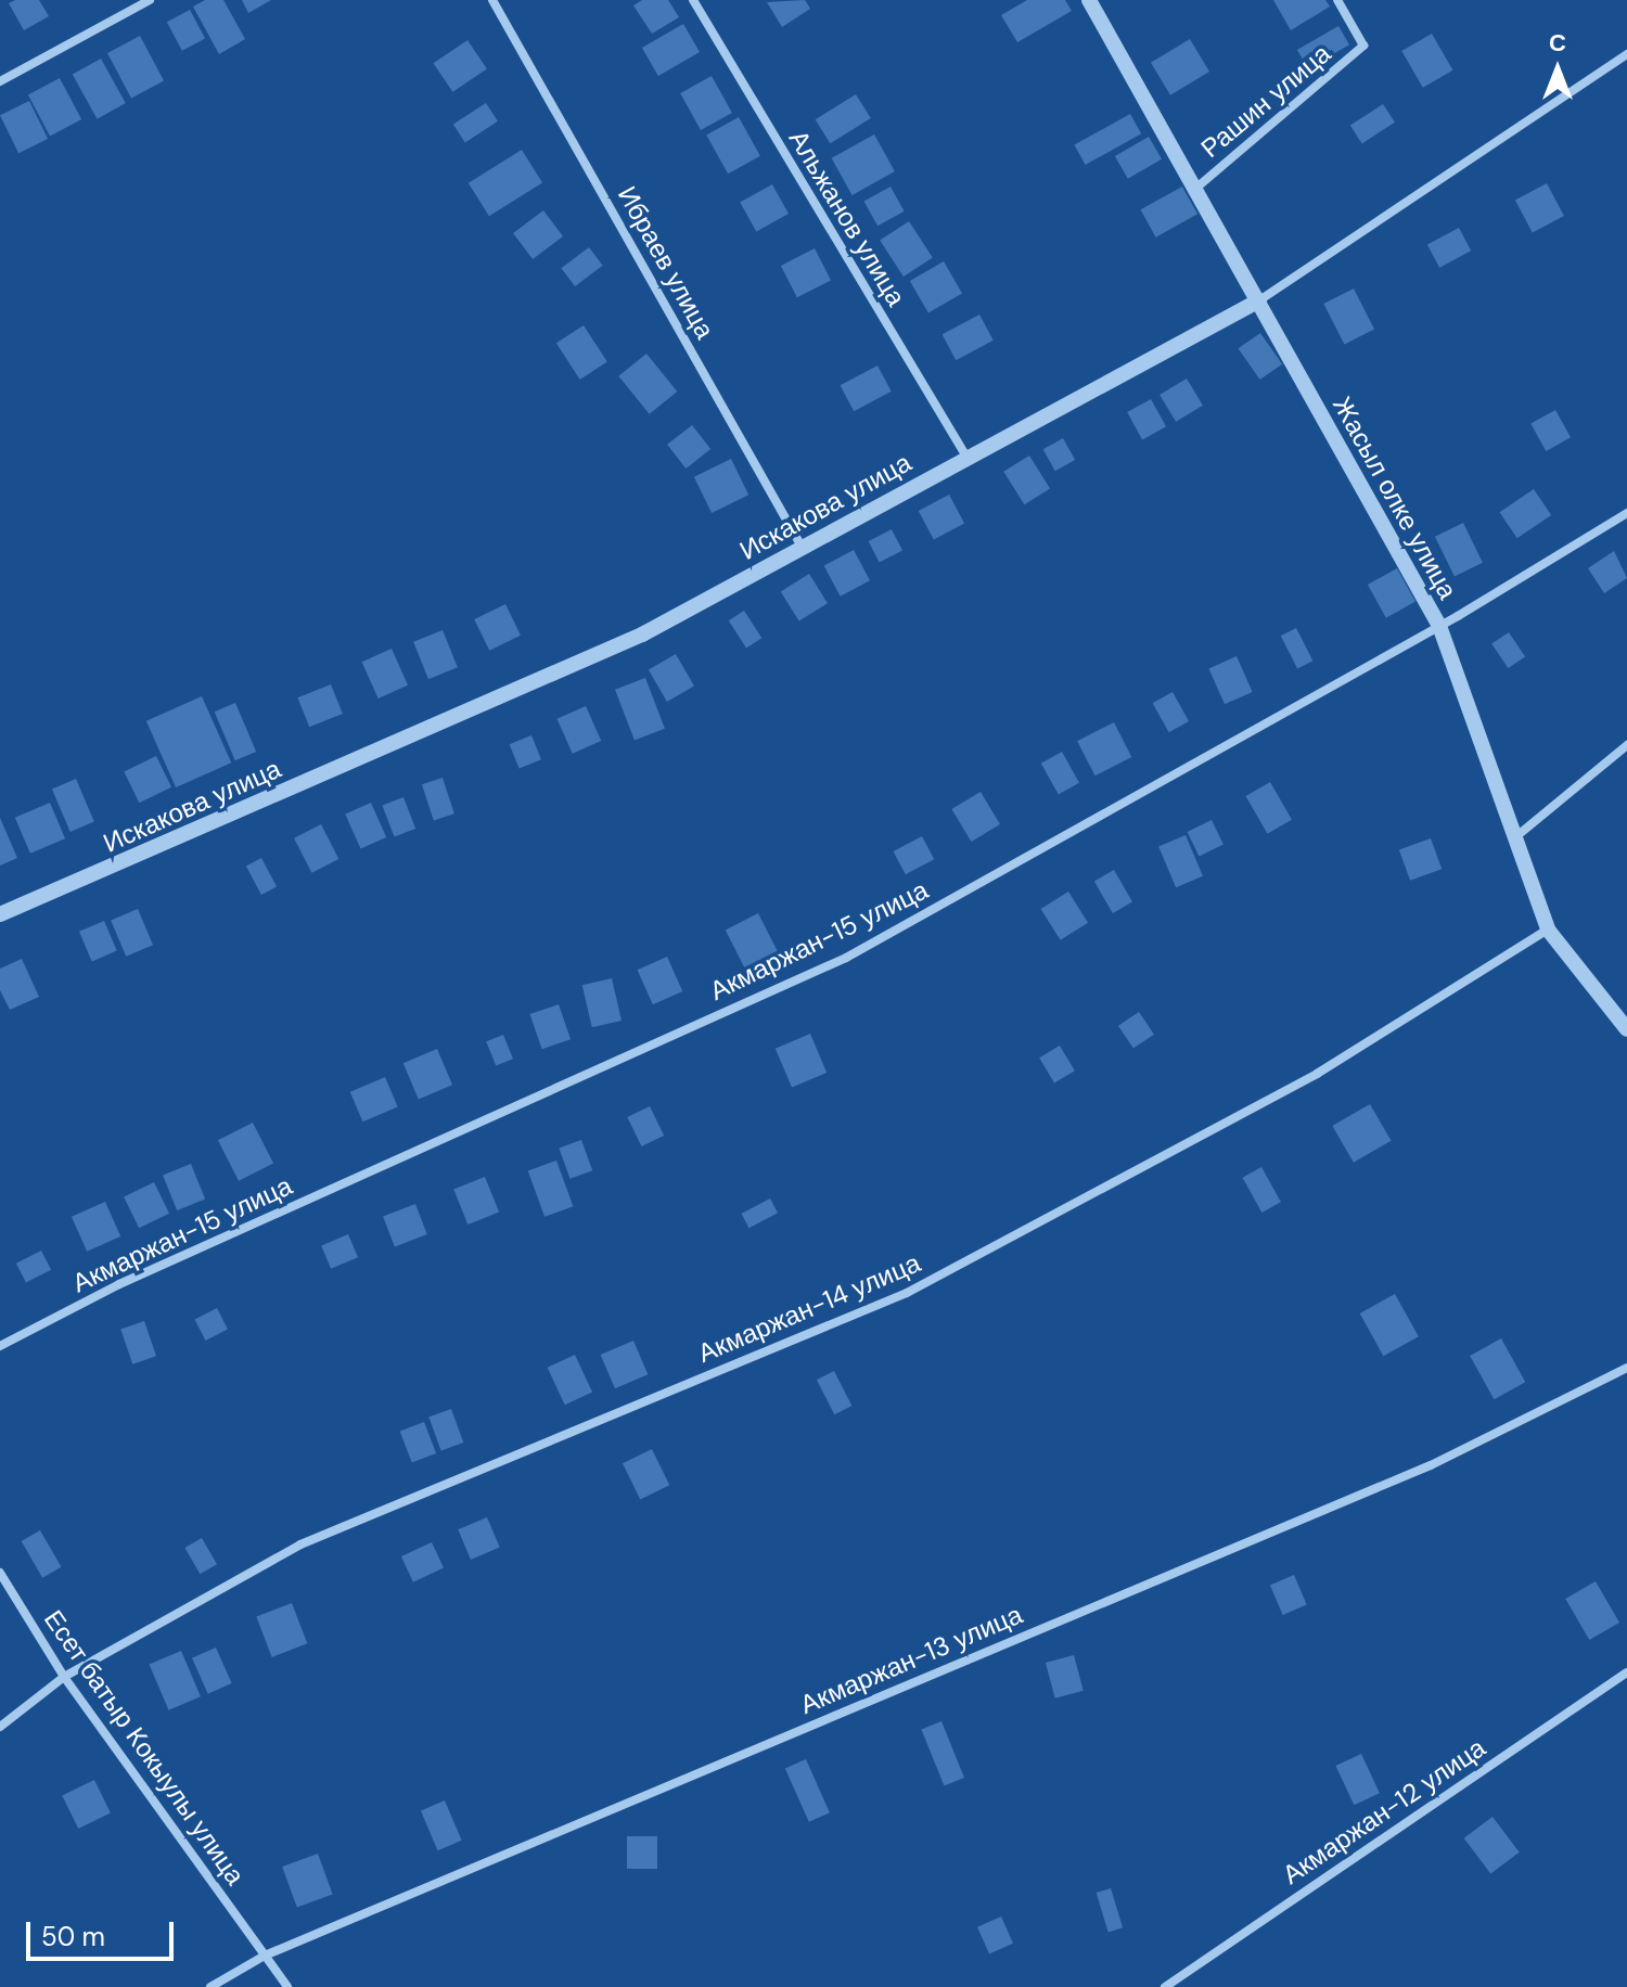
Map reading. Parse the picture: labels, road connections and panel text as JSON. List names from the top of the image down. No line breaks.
{"streets":{"street":["Рашин улица","Альжанов улица","Ибраев улица","Жасыл олке улица","Искакова улица","Акмаржан-15 улица","Акмаржан-14 улица","Акмаржан-13 улица","Есет батыр Кокыулы улица","Акмаржан-12 улица"]},"crossings":[["Рашин улица","Жасыл олке улица"],["Альжанов улица","Искакова улица"],["Ибраев улица","Искакова улица"],["Жасыл олке улица","Искакова улица"],["Жасыл олке улица","Акмаржан-15 улица"],["Жасыл олке улица","Акмаржан-14 улица"],["Акмаржан-14 улица","Есет батыр Кокыулы улица"],["Акмаржан-13 улица","Есет батыр Кокыулы улица"]],"scale_bar":"50 m","north":"top"}
